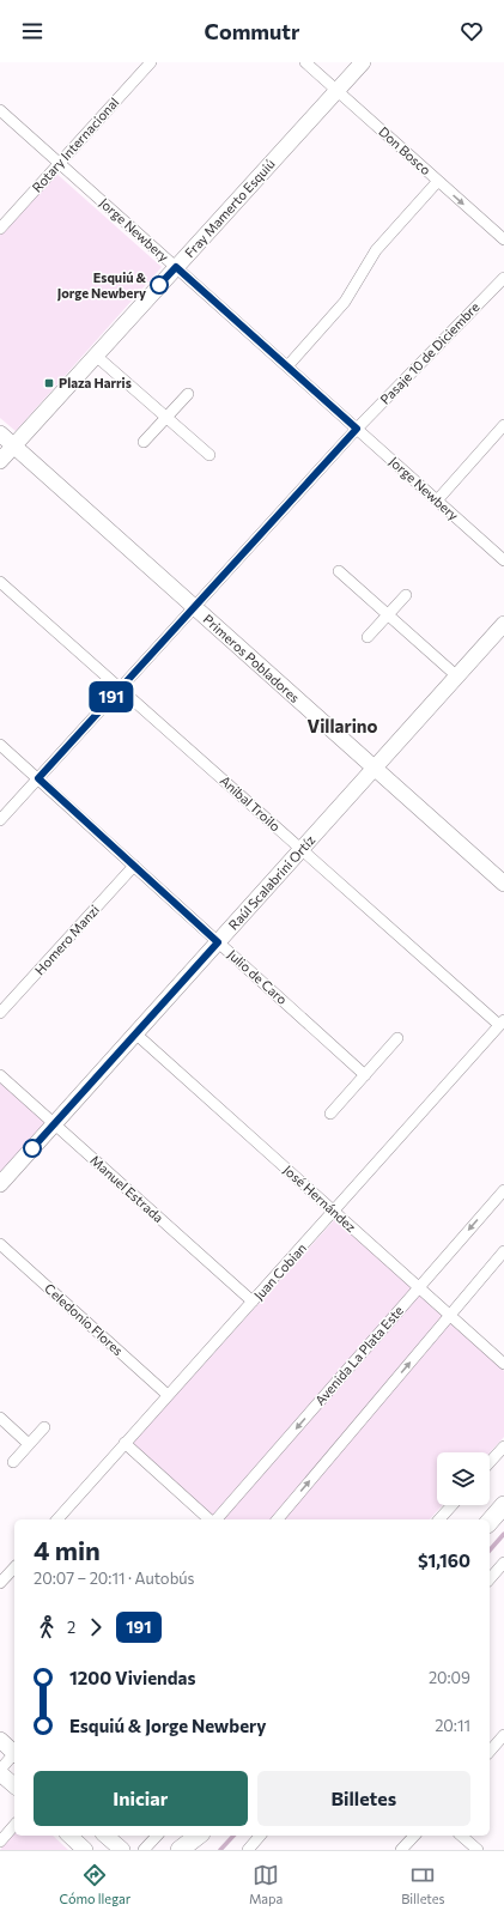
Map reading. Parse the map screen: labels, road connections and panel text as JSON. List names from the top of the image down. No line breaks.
{"streets":{"street":["Rotary Internacional","Don Bosco","Fray Mamerto Esquiú","Jorge Newbery","Pasaje 10 de Diciembre","Primeros Pobladores","Anibal Troilo","Raúl Scalabrini Ortíz","Homero Manzi","Julio de Caro","Manuel Estrada","José Hernández","Juan Cobian","Celedonio Flores","Avenida La Plata Este"]},"crossings":[["Rotary Internacional","Jorge Newbery"],["Don Bosco","Fray Mamerto Esquiú"],["Fray Mamerto Esquiú","Jorge Newbery"],["Fray Mamerto Esquiú","Primeros Pobladores"],["Jorge Newbery","Pasaje 10 de Diciembre"],["Pasaje 10 de Diciembre","Primeros Pobladores"],["Pasaje 10 de Diciembre","Anibal Troilo"],["Pasaje 10 de Diciembre","Julio de Caro"],["Primeros Pobladores","Raúl Scalabrini Ortíz"],["Anibal Troilo","Raúl Scalabrini Ortíz"],["Anibal Troilo","Juan Cobian"],["Raúl Scalabrini Ortíz","Julio de Caro"],["Raúl Scalabrini Ortíz","Manuel Estrada"],["Raúl Scalabrini Ortíz","José Hernández"],["Homero Manzi","Julio de Caro"],["Manuel Estrada","Juan Cobian"],["José Hernández","Juan Cobian"],["José Hernández","Avenida La Plata Este"],["Juan Cobian","Celedonio Flores"]],"districts":["Villarino"],"places":{"other":["Esquiú & Jorge Newbery"],"transit":["Plaza Harris"]},"lines":["bus line 191"],"page":{"header":"Commutr","on_map":"191","heading":["4 min","20:07 – 20:11 · Autobús","$1,160"],"legs":["2","191"],"list":[{"name":"1200 Viviendas","value":"20:09"},{"name":"Esquiú & Jorge Newbery","value":"20:11"}],"buttons":["Iniciar","Billetes"],"tabs":["Cómo llegar","Mapa","Billetes"]}}
